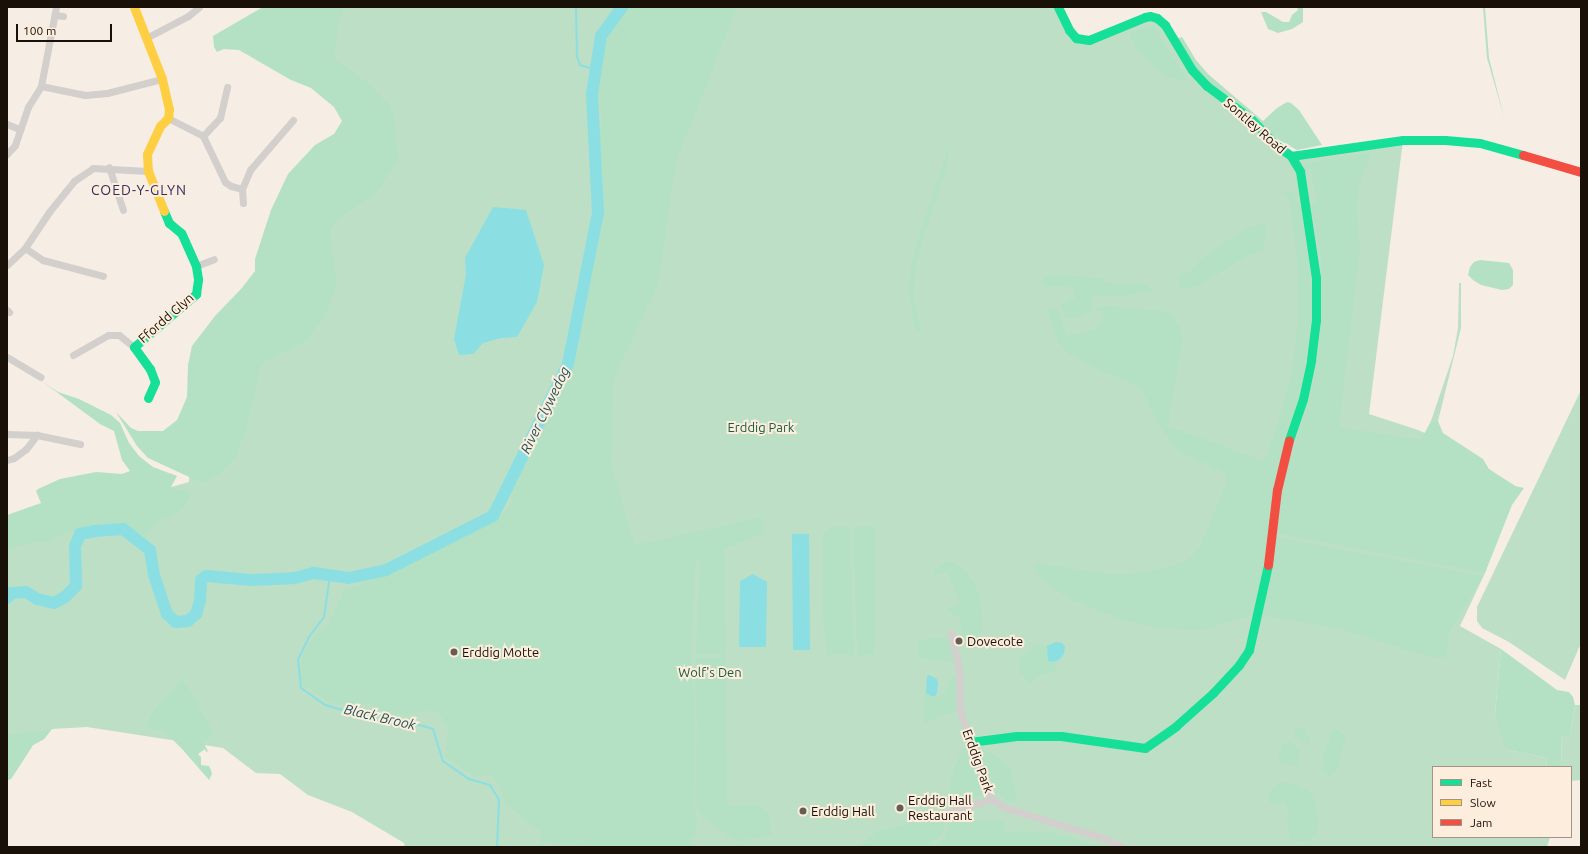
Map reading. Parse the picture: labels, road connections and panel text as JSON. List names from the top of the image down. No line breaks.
{"streets":{"street":["Sontley Road","Ffordd Glyn","Erddig Park"]},"districts":["COED-Y-GLYN"],"water":["River Clywedog","Black Brook"],"parks":["Erddig Park","Wolf's Den"],"places":["Dovecote","Erddig Motte","Erddig Hall Restaurant","Erddig Hall"],"legend":["Fast","Slow","Jam"],"scale_bar":"100 m"}
